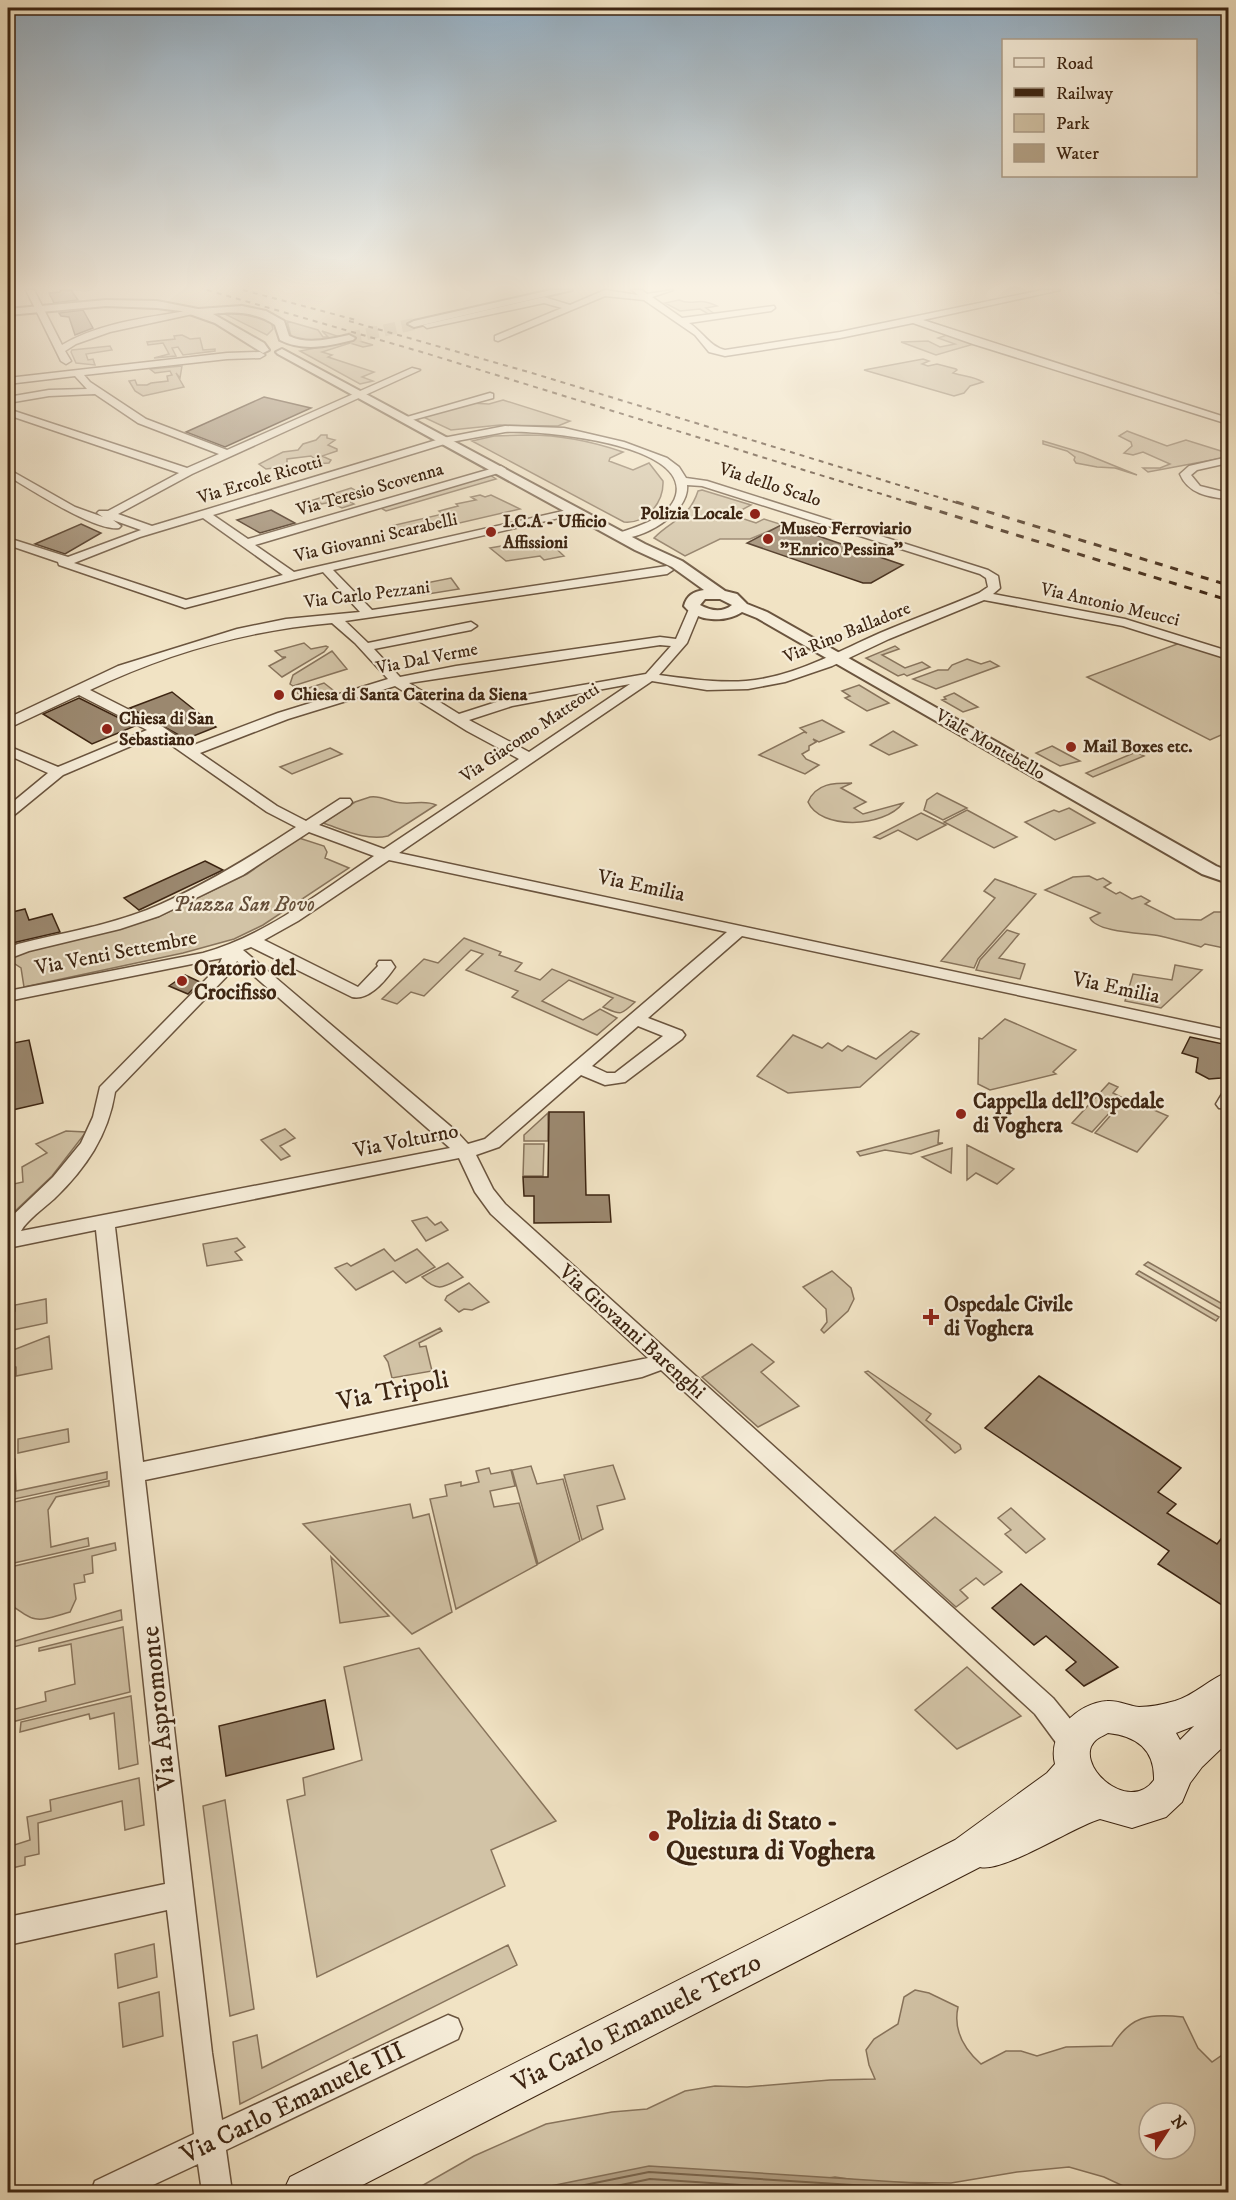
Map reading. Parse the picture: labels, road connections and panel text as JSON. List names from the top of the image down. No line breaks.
{"streets":{"main road":["Via Carlo Emanuele Terzo"],"street":["Via Ercole Ricotti","Via dello Scalo","Via Teresio Scovenna","Via Giovanni Scarabelli","Via Carlo Pezzani","Via Antonio Meucci","Via Rino Balladore","Via Dal Verme","Via Giacomo Matteotti","Viale Montebello","Via Emilia","Via Venti Settembre","Via Volturno","Via Giovanni Barenghi","Via Tripoli","Via Aspromonte","Via Carlo Emanuele III"]},"crossings":[["Via Ercole Ricotti","Via dello Scalo"],["Via Ercole Ricotti","Via Giovanni Scarabelli"],["Via dello Scalo","Via Antonio Meucci"],["Via dello Scalo","Via Rino Balladore"],["Via Carlo Pezzani","Via Emilia"],["Via Antonio Meucci","Via Rino Balladore"],["Via Rino Balladore","Via Giacomo Matteotti"],["Via Rino Balladore","Viale Montebello"],["Via Dal Verme","Via Giacomo Matteotti"],["Via Dal Verme","Via Emilia"],["Via Giacomo Matteotti","Viale Montebello"],["Via Giacomo Matteotti","Via Emilia"],["Via Giacomo Matteotti","Via Venti Settembre"],["Via Emilia","Via Venti Settembre"],["Via Emilia","Via Volturno"],["Via Venti Settembre","Via Giovanni Barenghi"],["Via Volturno","Via Giovanni Barenghi"],["Via Volturno","Via Aspromonte"],["Via Giovanni Barenghi","Via Tripoli"],["Via Giovanni Barenghi","Via Carlo Emanuele Terzo"],["Via Tripoli","Via Aspromonte"],["Via Aspromonte","Via Carlo Emanuele III"]],"parks":["Piazza San Bovo"],"places":{"other":["Polizia Locale","I.C.A - Ufficio Affissioni","Museo Ferroviario \"Enrico Pessina\"","Chiesa di Santa Caterina da Siena","Chiesa di San Sebastiano","Mail Boxes etc.","Oratorio del Crocifisso","Cappella dell'Ospedale di Voghera","Polizia di Stato - Questura di Voghera"],"health":["Ospedale Civile di Voghera"]},"legend":["Road","Railway","Park","Water"],"north":"top right"}
